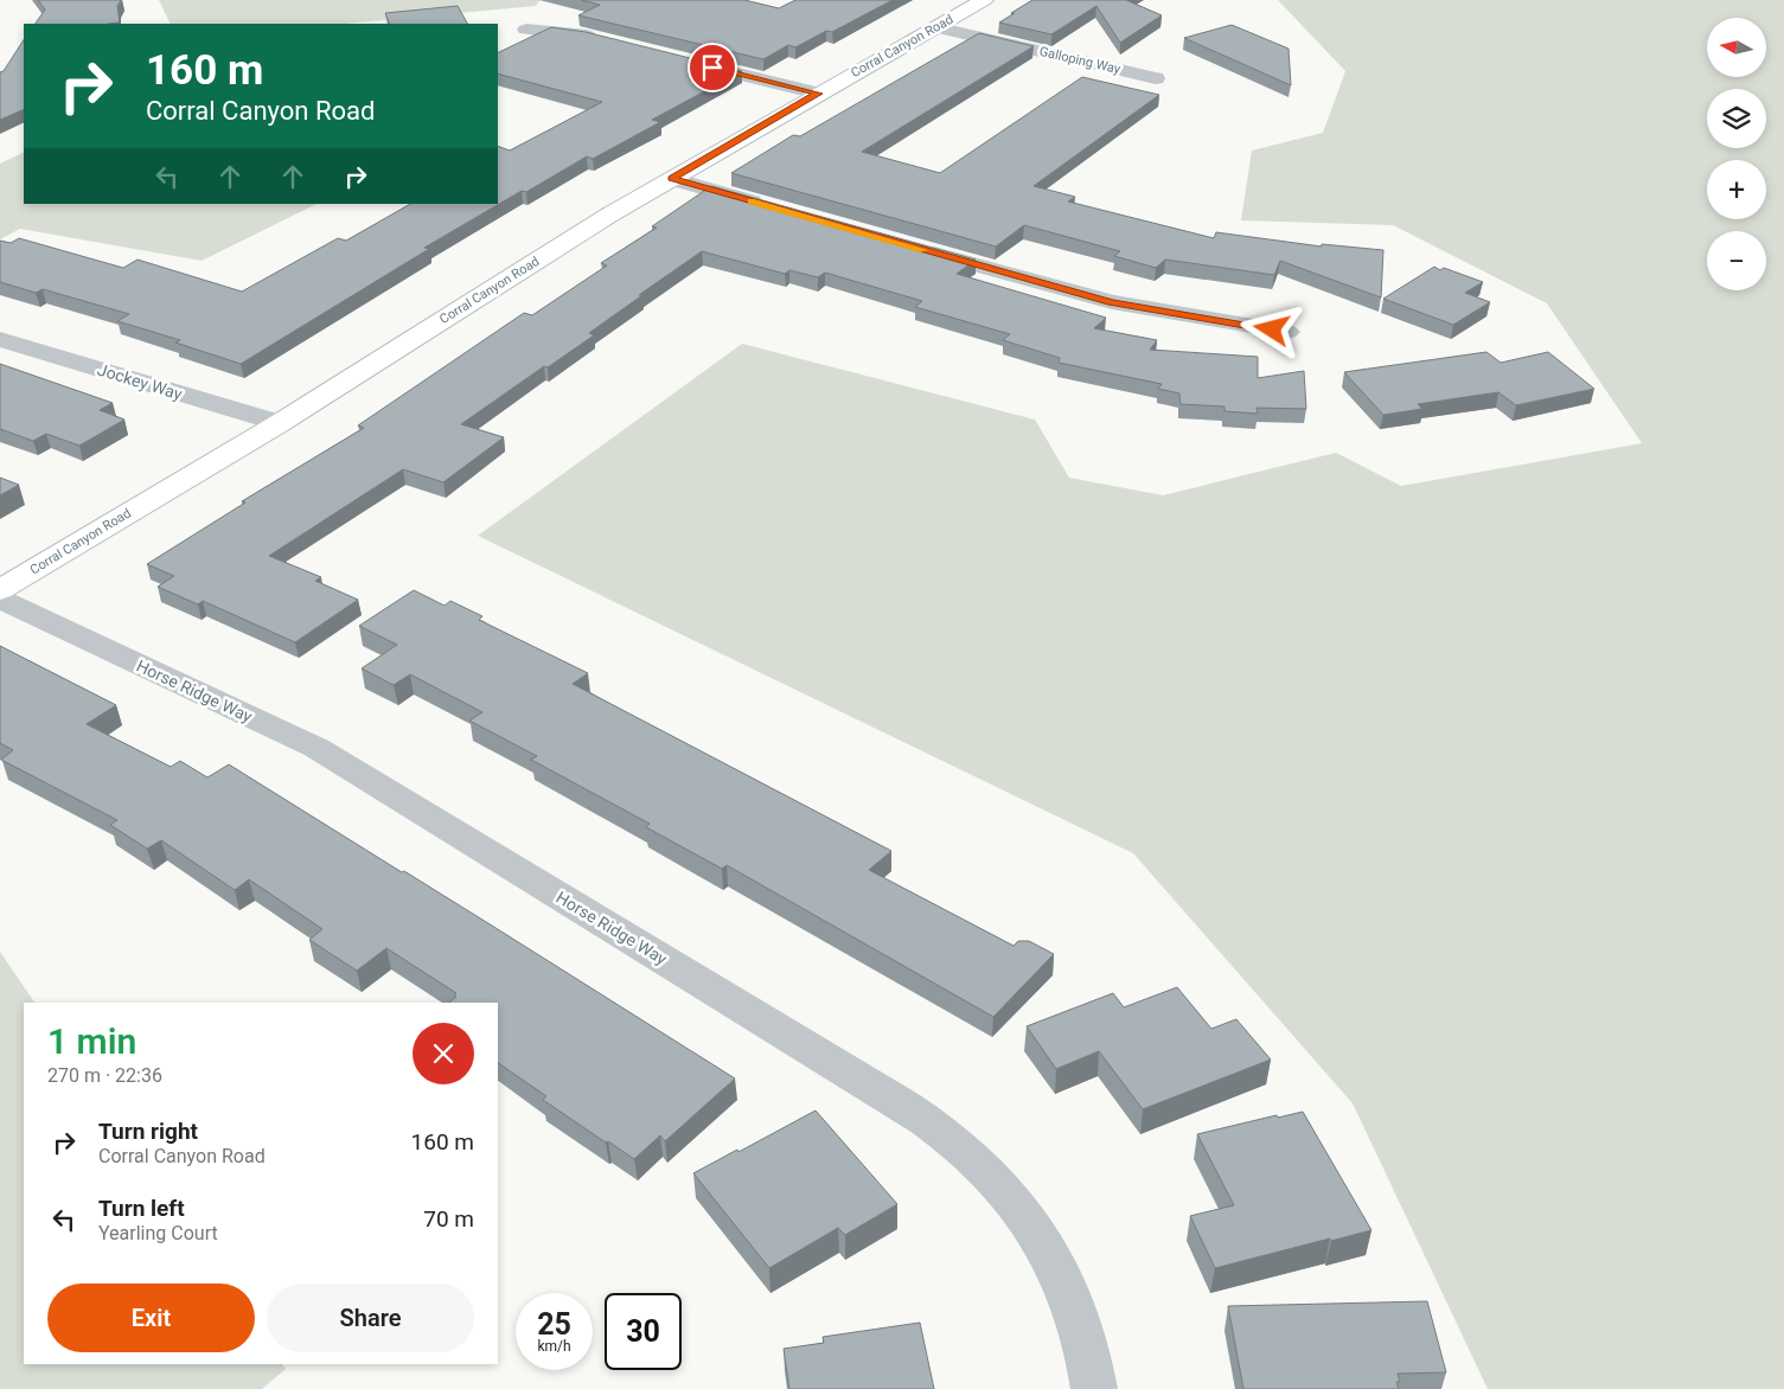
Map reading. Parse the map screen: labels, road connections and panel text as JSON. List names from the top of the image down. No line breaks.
{"streets":{"main road":["Corral Canyon Road"],"street":["Galloping Way","Jockey Way","Horse Ridge Way"]},"crossings":[["Corral Canyon Road","Galloping Way"],["Corral Canyon Road","Jockey Way"]],"north":"left","page":{"map_buttons":["+","−"],"turn":["160 m","Corral Canyon Road"],"heading":["1 min","270 m · 22:36"],"list":[{"name":"Turn right","note":"Corral Canyon Road","value":"160 m"},{"name":"Turn left","note":"Yearling Court","value":"70 m"}],"buttons":["Exit","Share"],"speed":"25 km/h","limit":"30"}}
